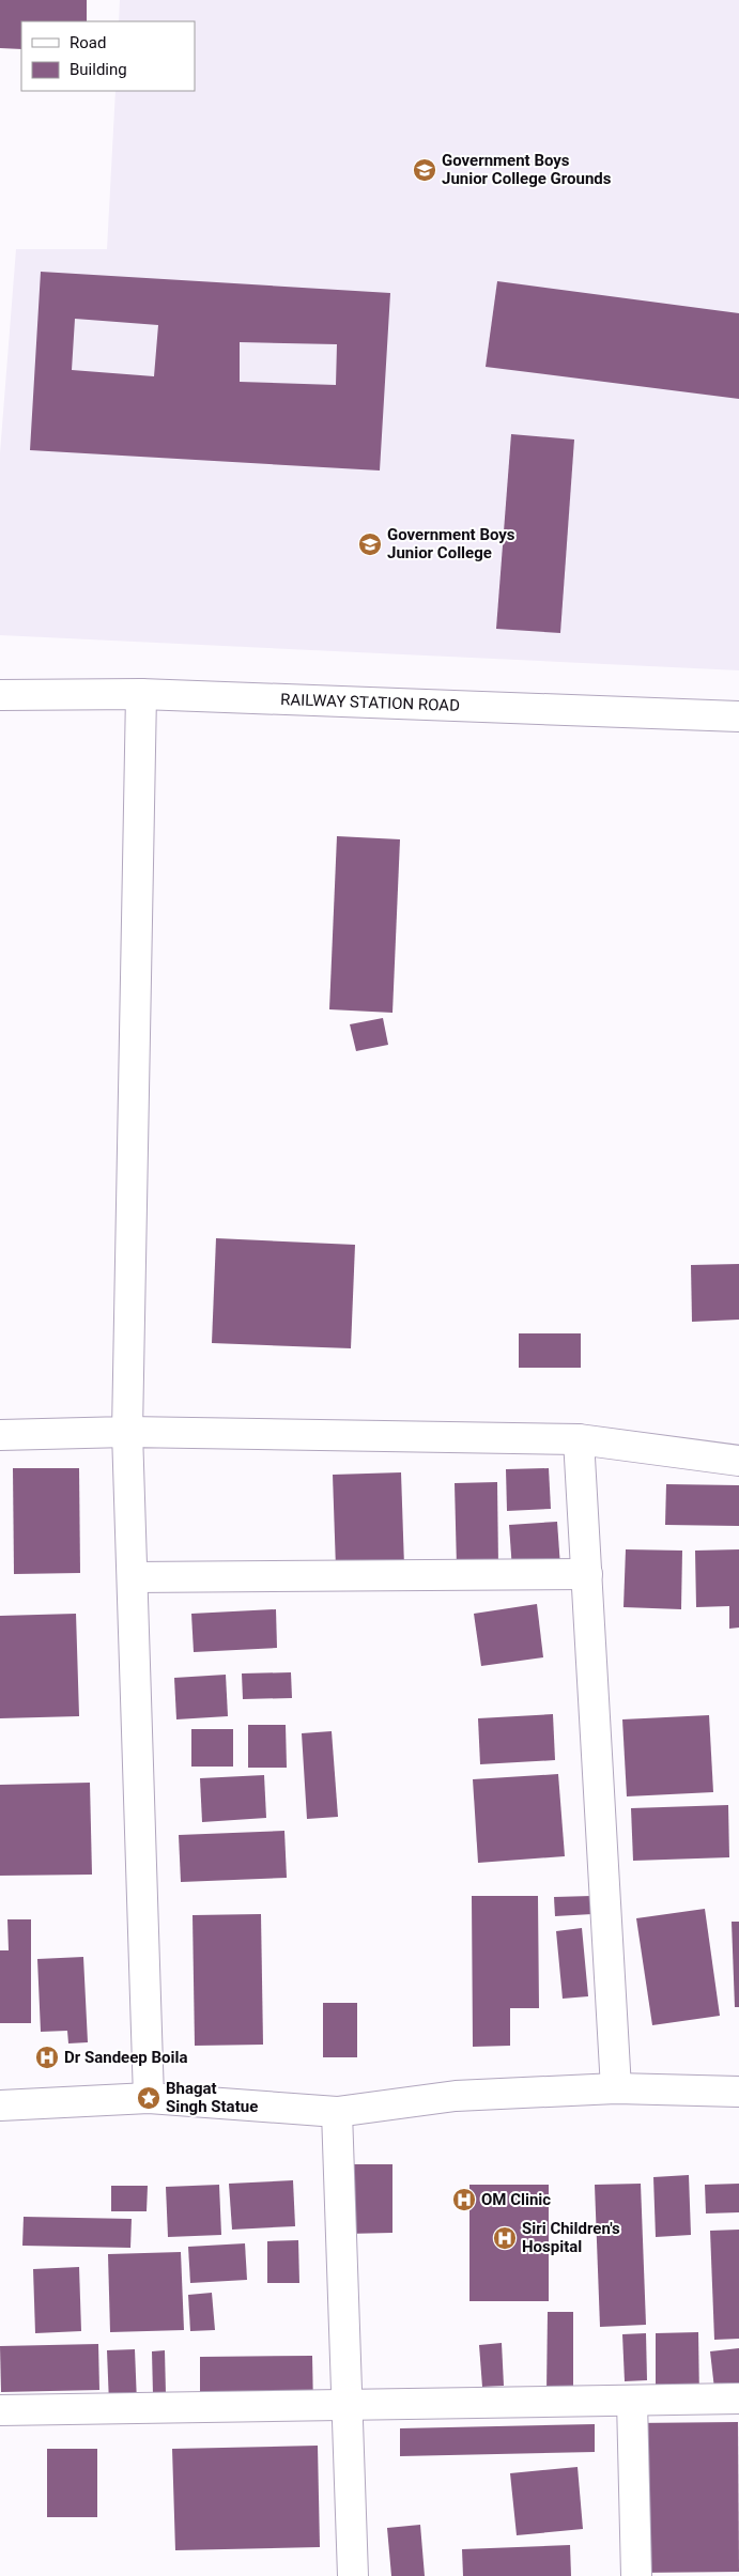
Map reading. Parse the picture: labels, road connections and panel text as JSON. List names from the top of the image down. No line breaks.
{"streets":{"street":["RAILWAY STATION ROAD"]},"places":{"school or university":["Government Boys Junior College Grounds","Government Boys Junior College"],"hospital":["Dr Sandeep Boila","OM Clinic","Siri Children's Hospital"],"place":["Bhagat Singh Statue"]},"legend":["Road","Building"]}
